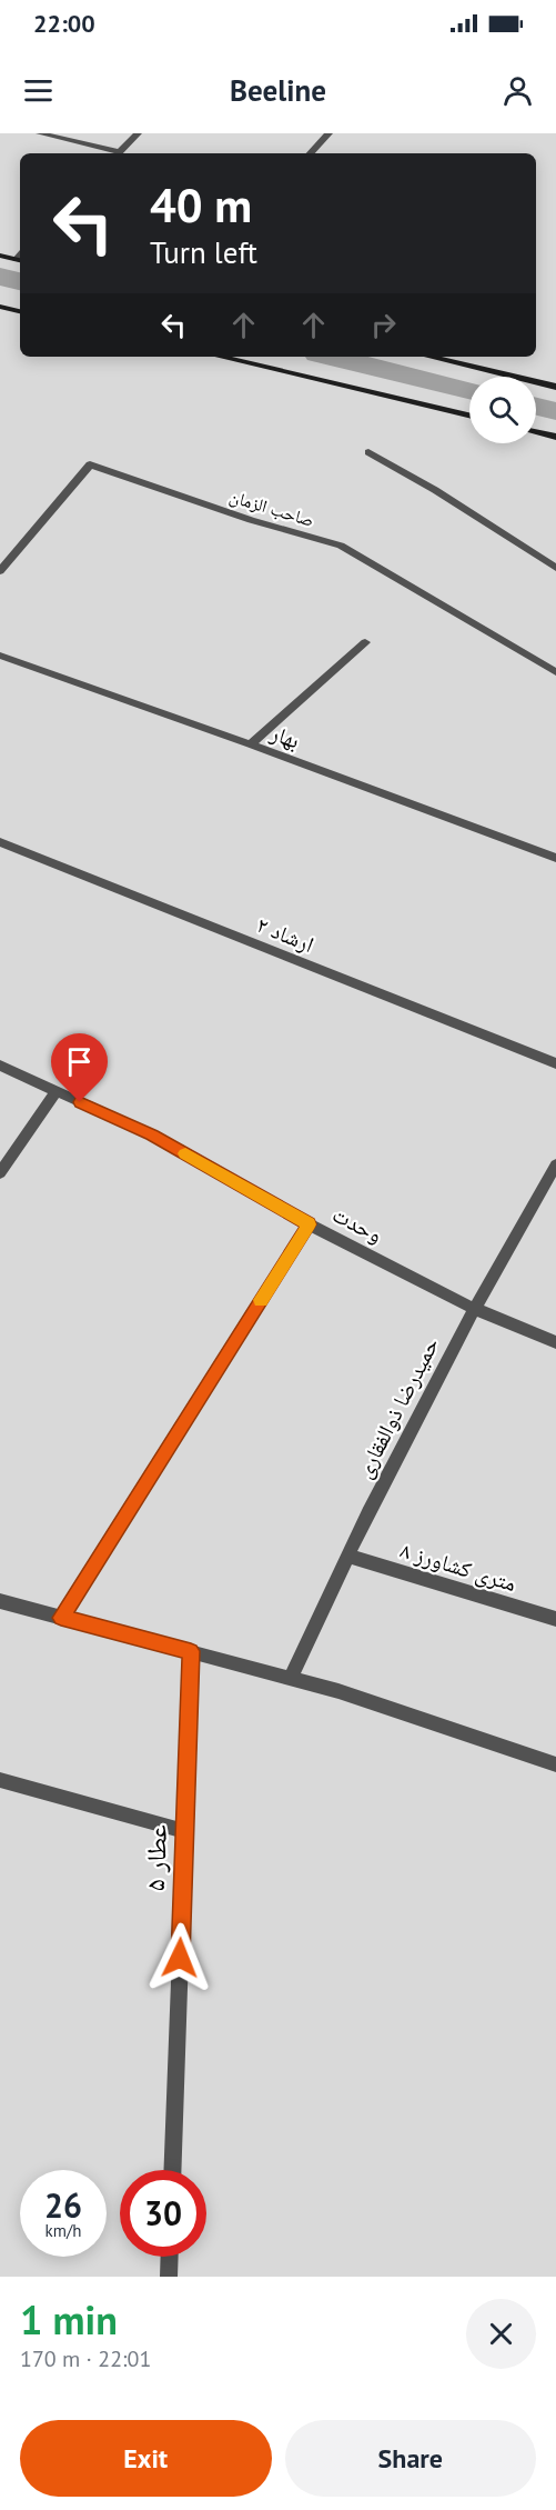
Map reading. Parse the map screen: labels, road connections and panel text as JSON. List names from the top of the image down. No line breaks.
{"streets":{"street":["صاحب الزمان","بهار","ارشاد ۲","وحدت","حمیدرضا ذوالفقاری","۸ متری کشاورز","عطار ۵"]},"crossings":[["وحدت","حمیدرضا ذوالفقاری"],["حمیدرضا ذوالفقاری","۸ متری کشاورز"]],"page":{"status":"22:00","header":"Beeline","turn":["40 m","Turn left"],"speed":"26 km/h","limit":"30","heading":["1 min","170 m · 22:01"],"buttons":["Exit","Share"]}}
